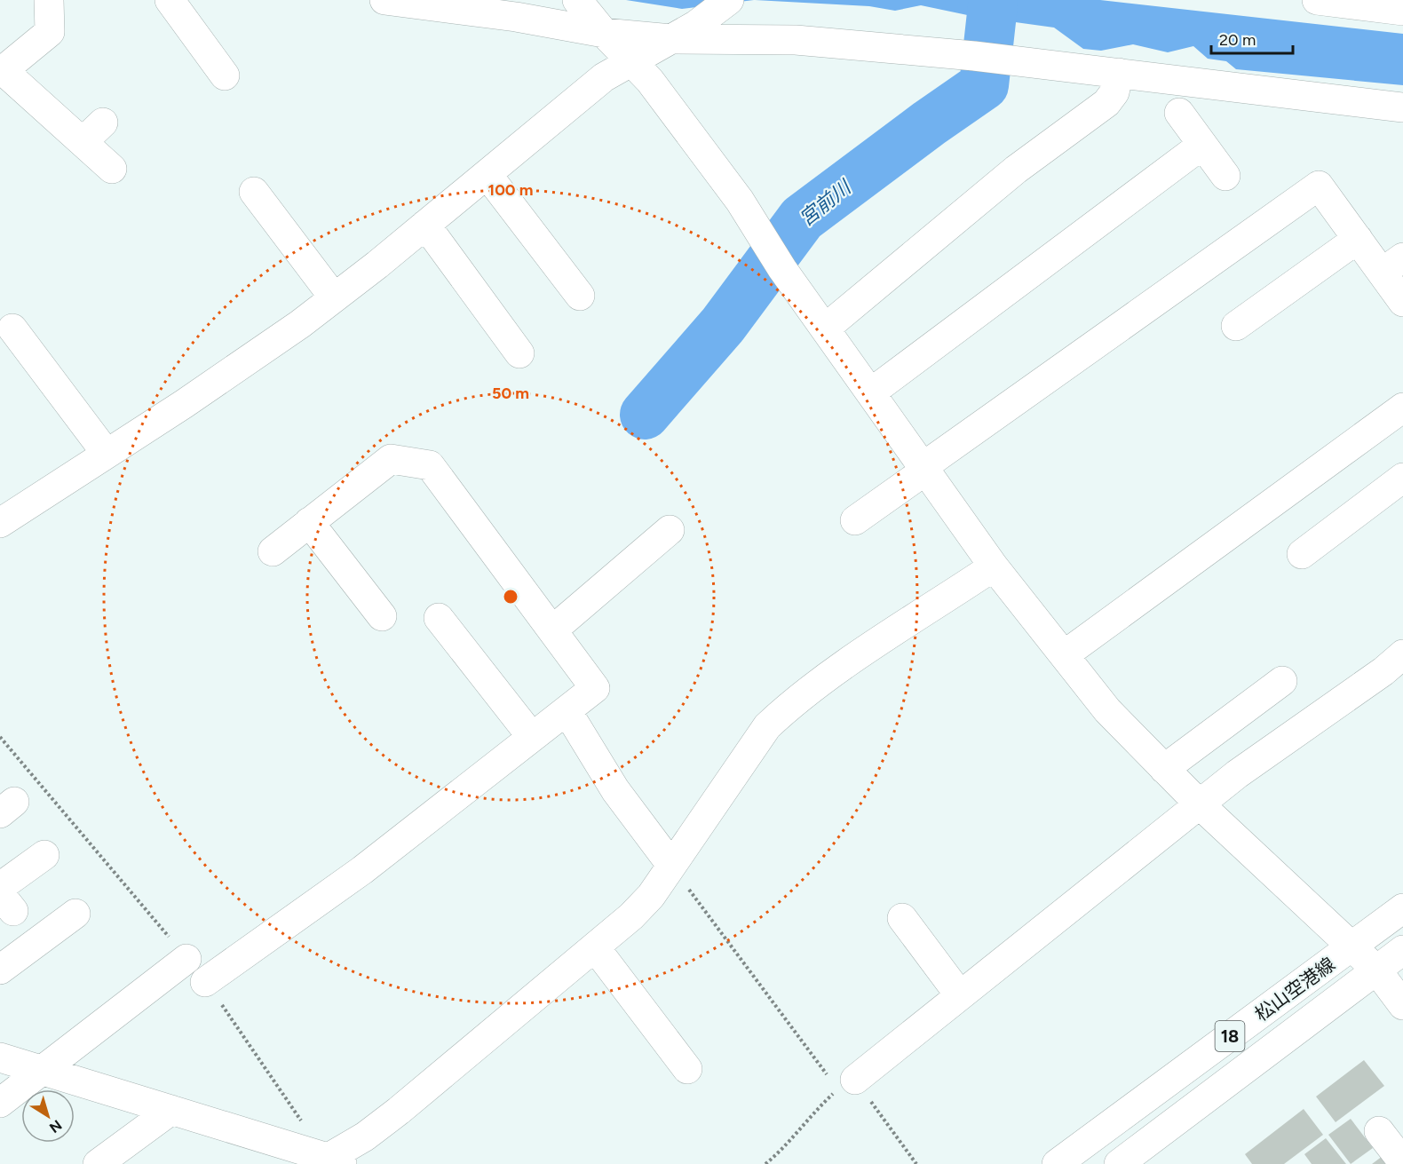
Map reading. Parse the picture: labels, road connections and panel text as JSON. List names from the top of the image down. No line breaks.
{"streets":{"street":["松山空港線","18"]},"water":["宮前川"],"scale_bar":"20 m","north":"bottom right","rings":["100 m","50 m"]}
